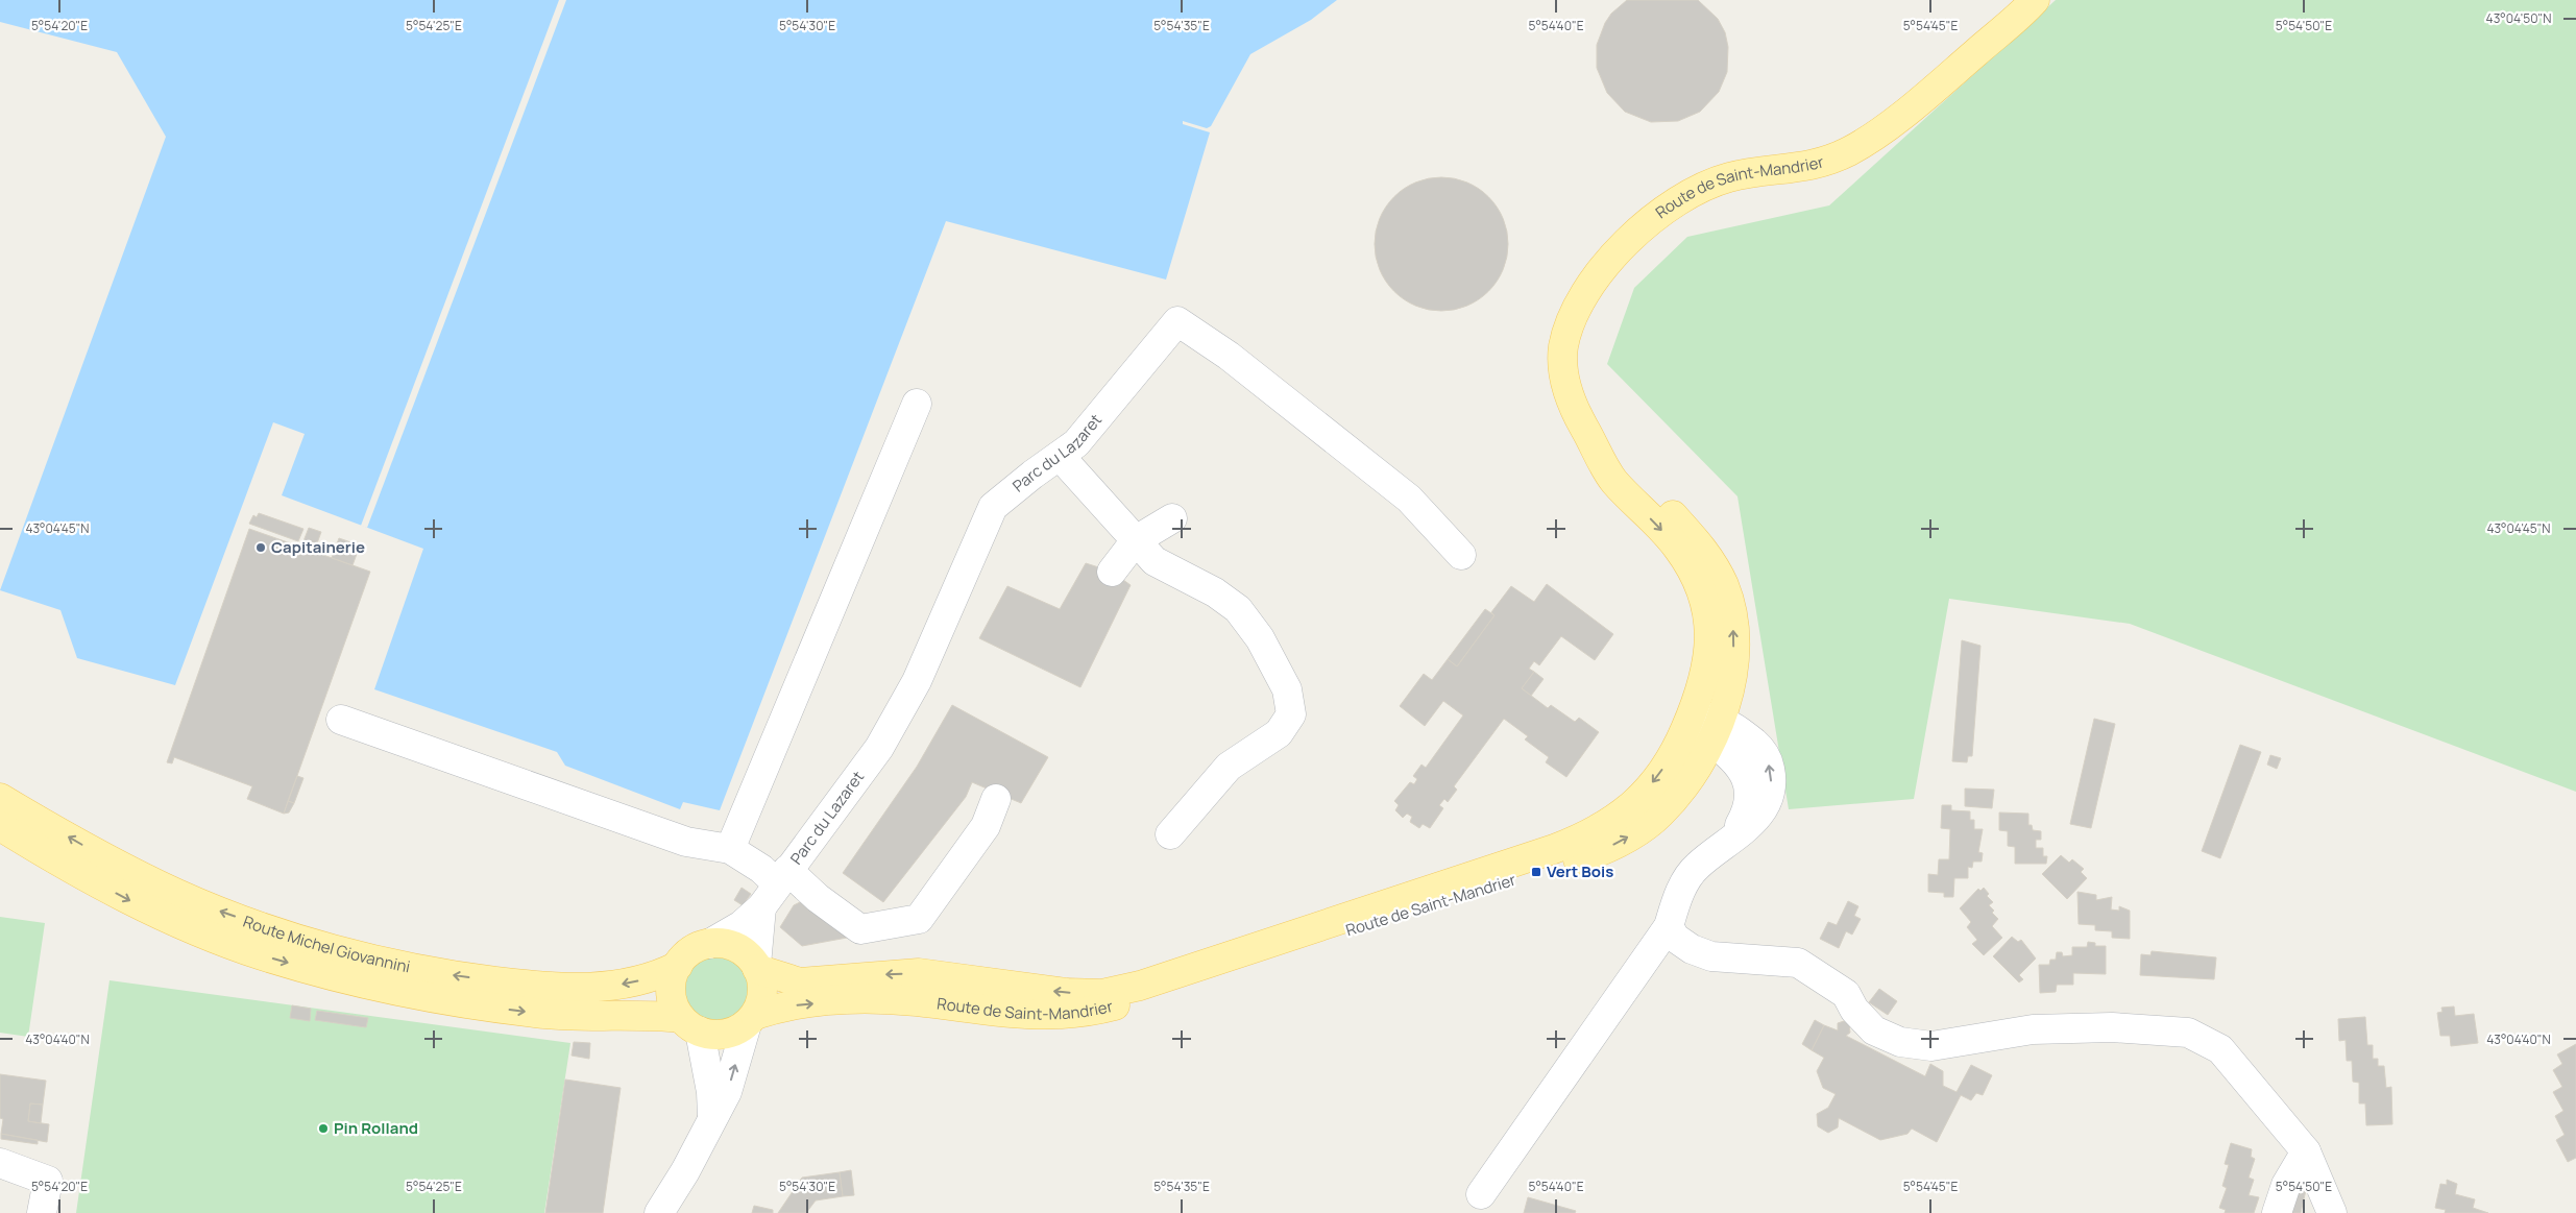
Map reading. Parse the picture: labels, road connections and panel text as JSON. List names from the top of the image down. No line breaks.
{"streets":{"main road":["Route de Saint-Mandrier","Route Michel Giovannini"],"street":["Parc du Lazaret"]},"crossings":[["Route de Saint-Mandrier","Parc du Lazaret"],["Route de Saint-Mandrier","Route Michel Giovannini"],["Parc du Lazaret","Route Michel Giovannini"]],"places":{"other":["Capitainerie","Pin Rolland"],"transit":["Vert Bois"]},"coordinates":["43°04'50\"N","5°54'20\"E","5°54'25\"E","5°54'30\"E","5°54'35\"E","5°54'40\"E","5°54'45\"E","5°54'50\"E","43°04'45\"N","43°04'40\"N"]}
